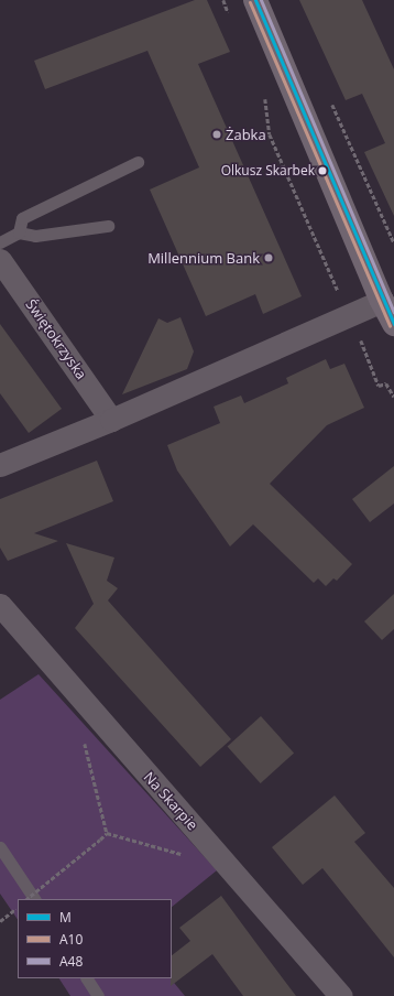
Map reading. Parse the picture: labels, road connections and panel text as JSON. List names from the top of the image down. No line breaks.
{"streets":{"street":["Świętokrzyska","Na Skarpie"]},"places":["Żabka","Olkusz Skarbek","Millennium Bank"],"lines":["transit line M","transit line A48","transit line A10"],"legend":["M","A10","A48"]}
